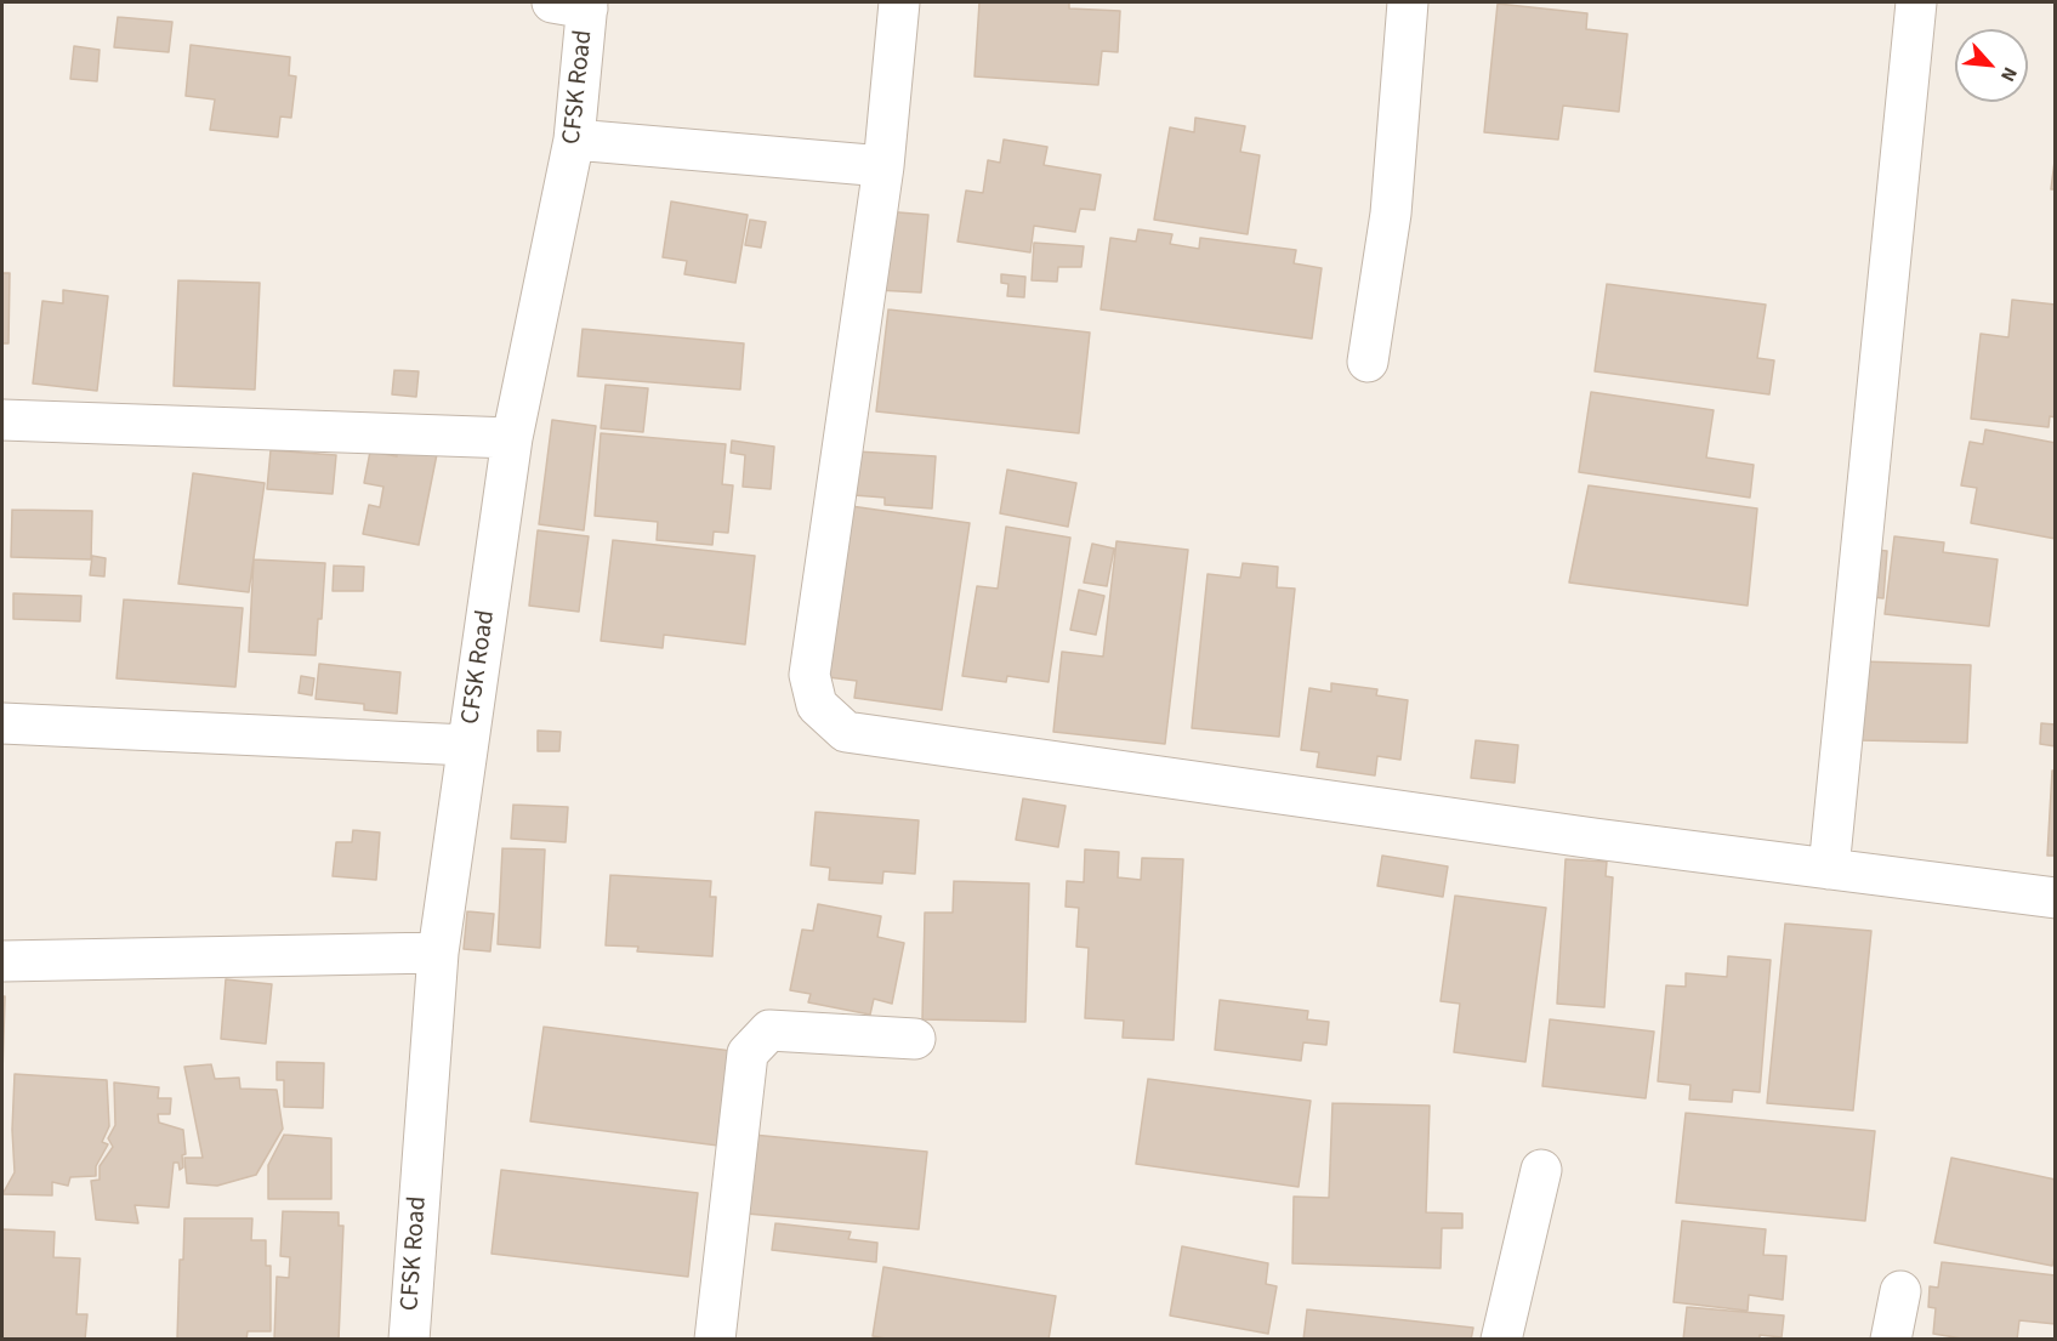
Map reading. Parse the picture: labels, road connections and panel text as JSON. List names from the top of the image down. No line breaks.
{"streets":{"street":["CFSK Road"]},"north":"bottom right"}
